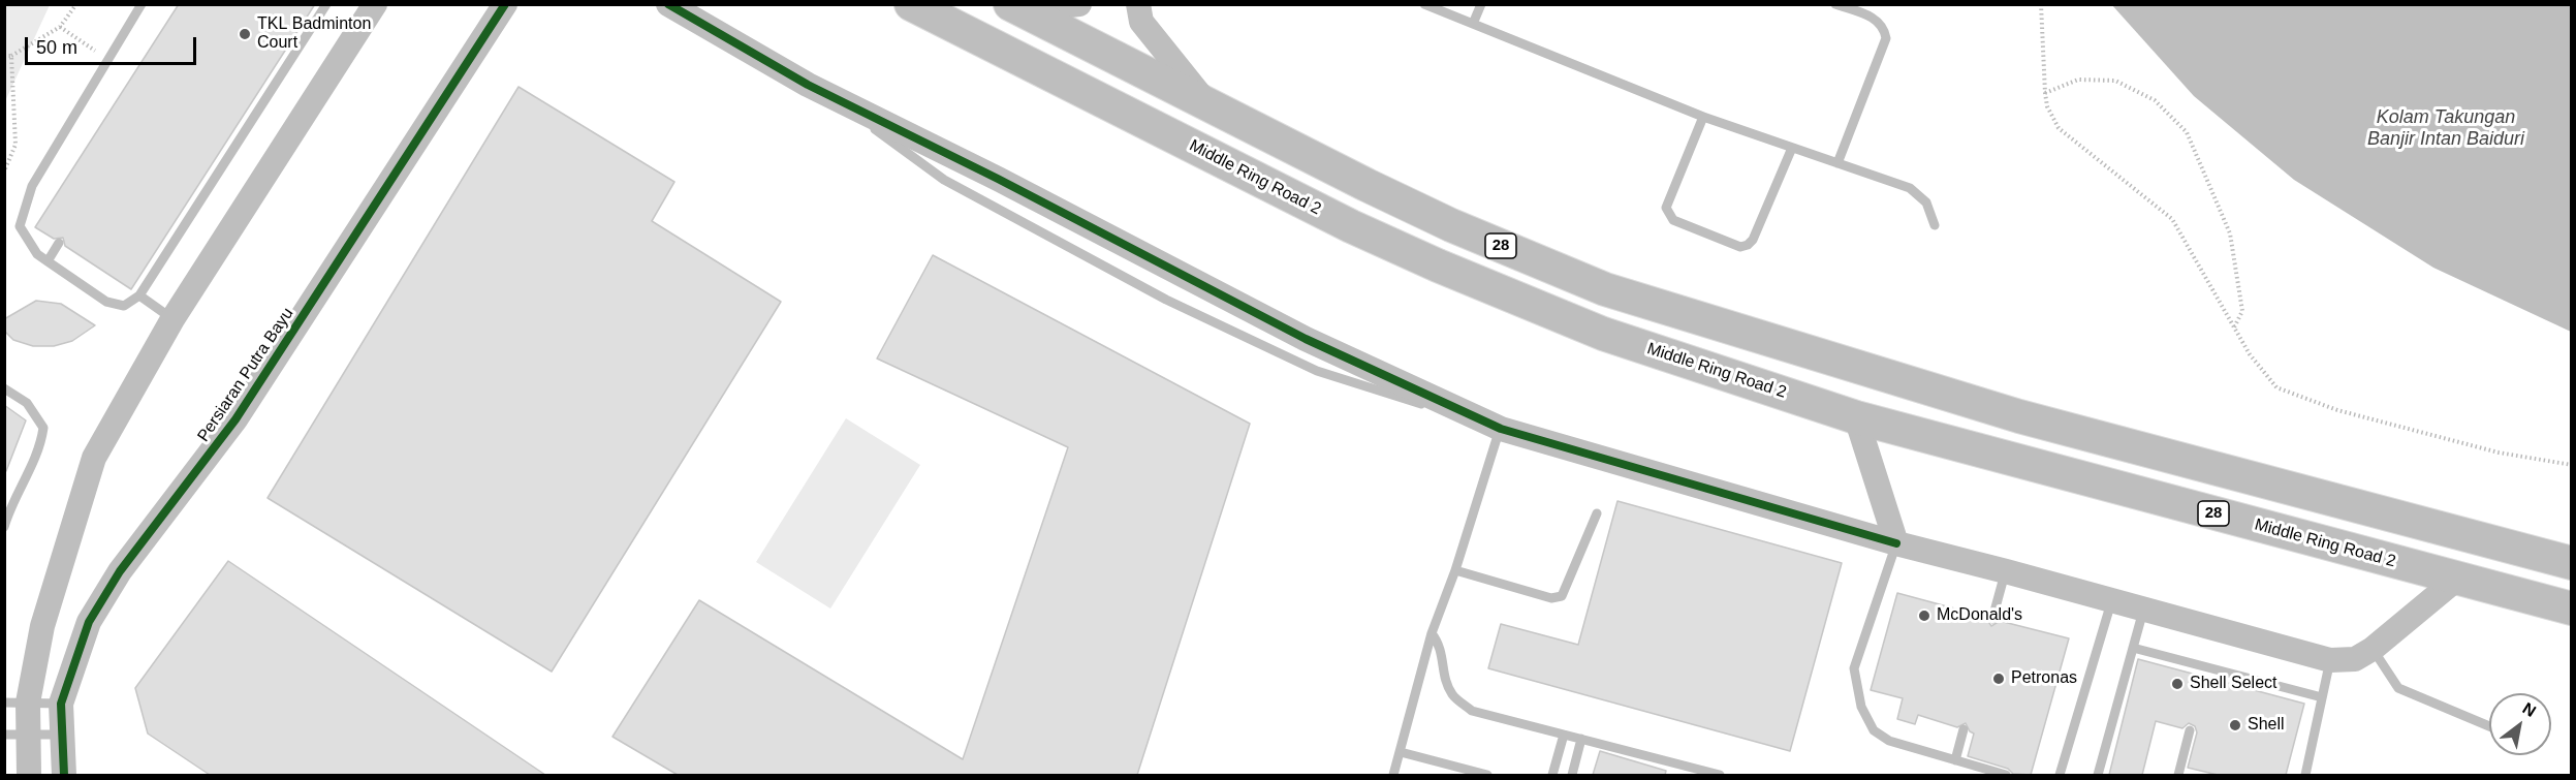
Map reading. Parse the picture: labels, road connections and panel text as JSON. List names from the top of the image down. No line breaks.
{"streets":{"highway":["Middle Ring Road 2","28"],"street":["Persiaran Putra Bayu"]},"water":["Kolam Takungan Banjir Intan Baiduri"],"places":["TKL Badminton Court","McDonald's","Petronas","Shell Select","Shell"],"scale_bar":"50 m","north":"top right"}
